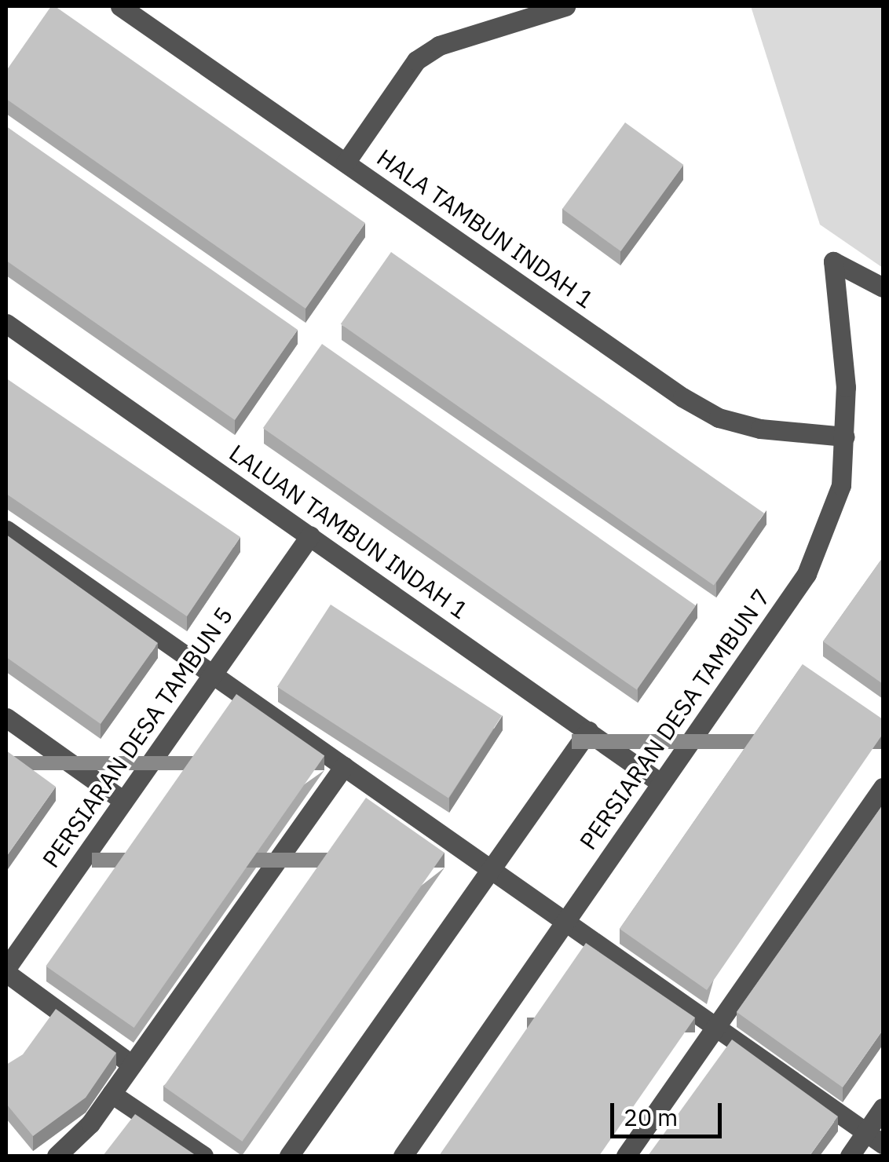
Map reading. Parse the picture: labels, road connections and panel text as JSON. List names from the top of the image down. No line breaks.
{"streets":{"street":["HALA TAMBUN INDAH 1","LALUAN TAMBUN INDAH 1","PERSIARAN DESA TAMBUN 7","PERSIARAN DESA TAMBUN 5"]},"crossings":[["HALA TAMBUN INDAH 1","PERSIARAN DESA TAMBUN 7"],["LALUAN TAMBUN INDAH 1","PERSIARAN DESA TAMBUN 7"],["LALUAN TAMBUN INDAH 1","PERSIARAN DESA TAMBUN 5"]],"scale_bar":"20 m"}
